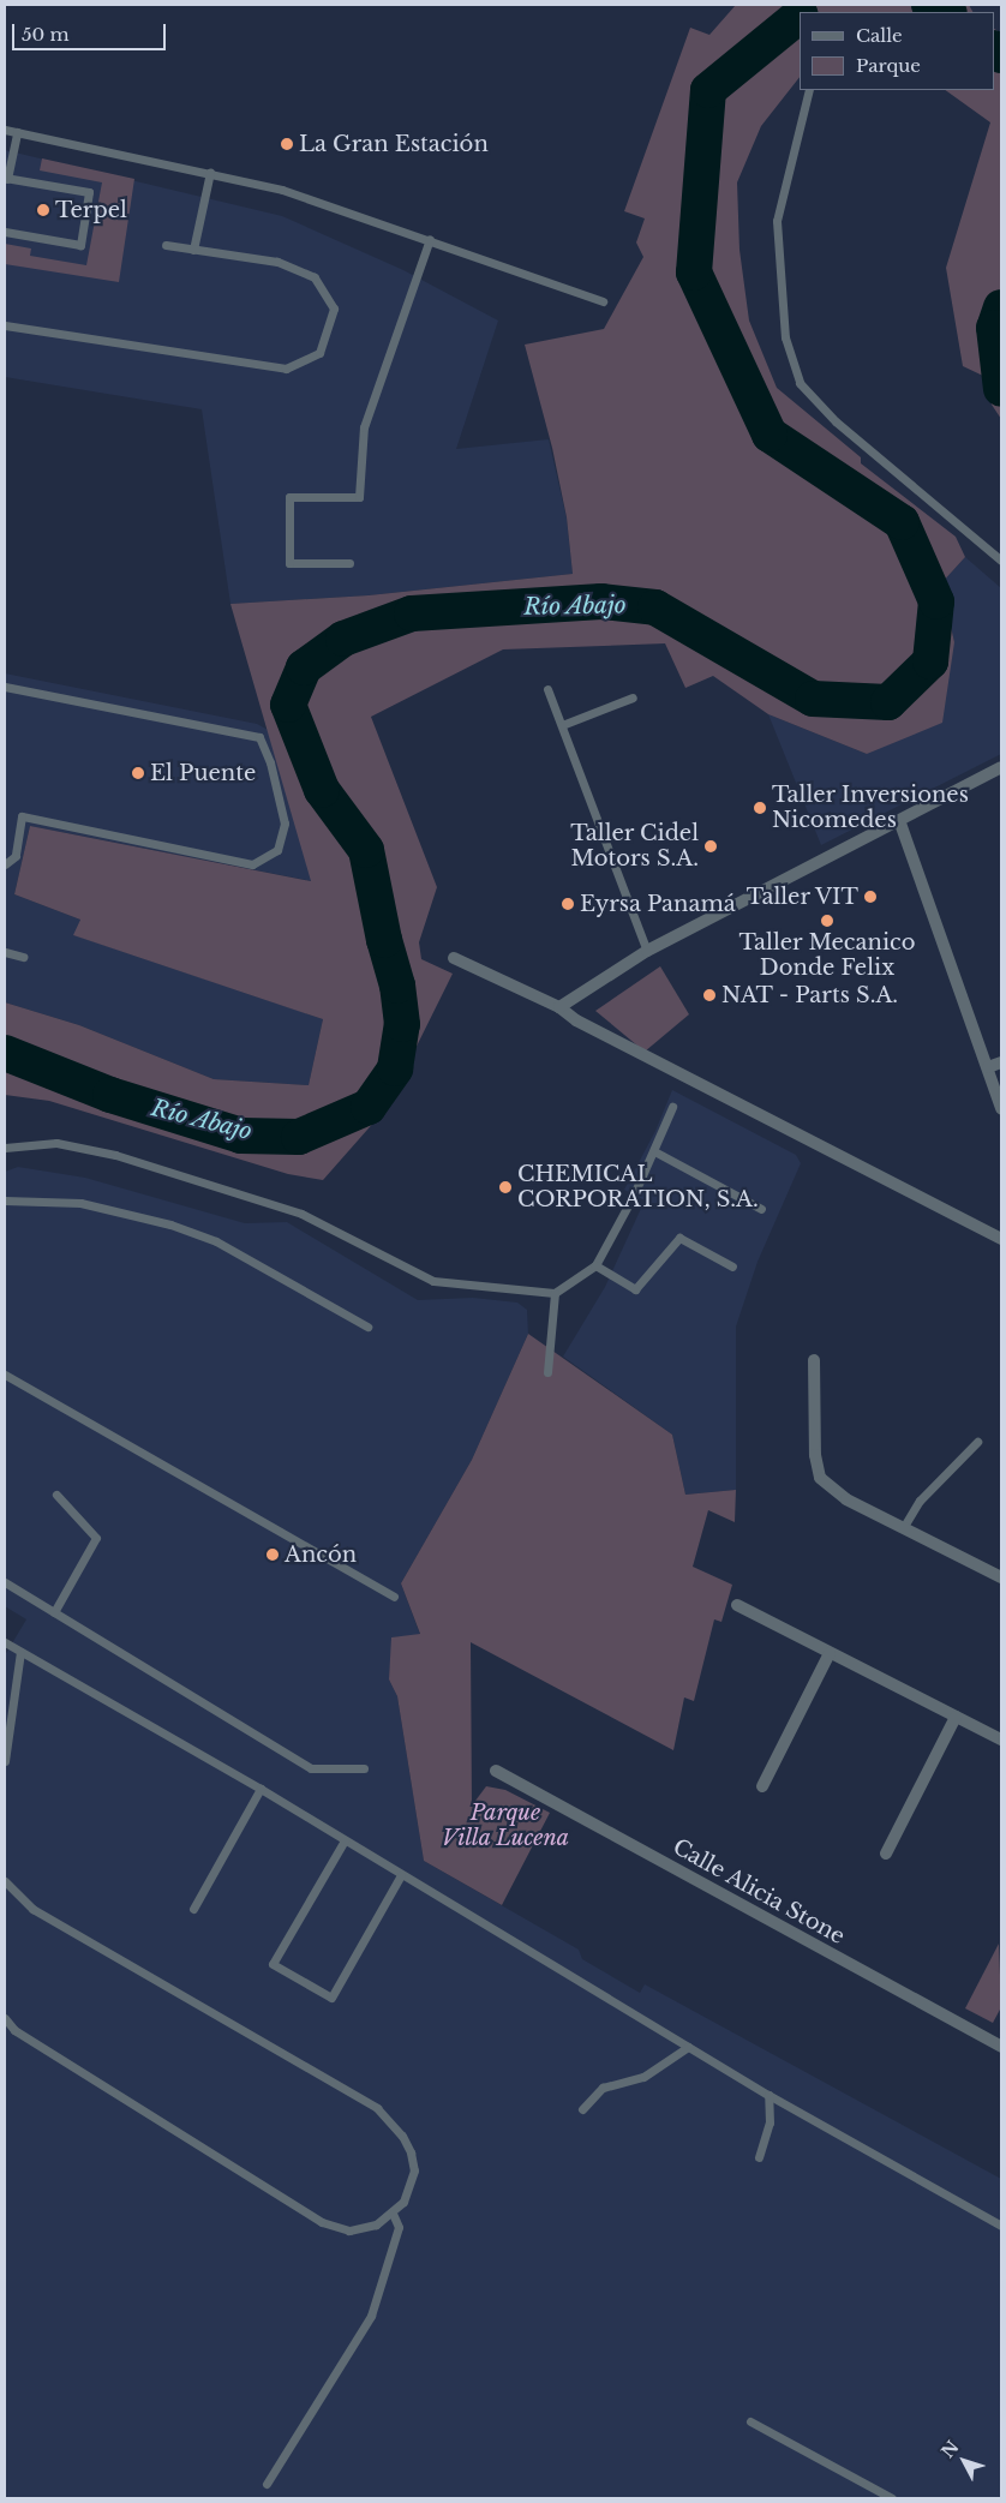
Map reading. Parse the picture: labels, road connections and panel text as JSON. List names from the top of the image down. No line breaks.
{"streets":{"street":["Calle Alicia Stone"]},"water":["Río Abajo"],"parks":["Parque Villa Lucena"],"places":["La Gran Estación","Terpel","El Puente","Taller Inversiones Nicomedes","Taller Cidel Motors S.A.","Taller VIT","Eyrsa Panamá","Taller Mecanico Donde Felix","NAT - Parts S.A.","CHEMICAL CORPORATION, S.A.","Ancón"],"legend":["Calle","Parque"],"scale_bar":"50 m","north":"top left"}
